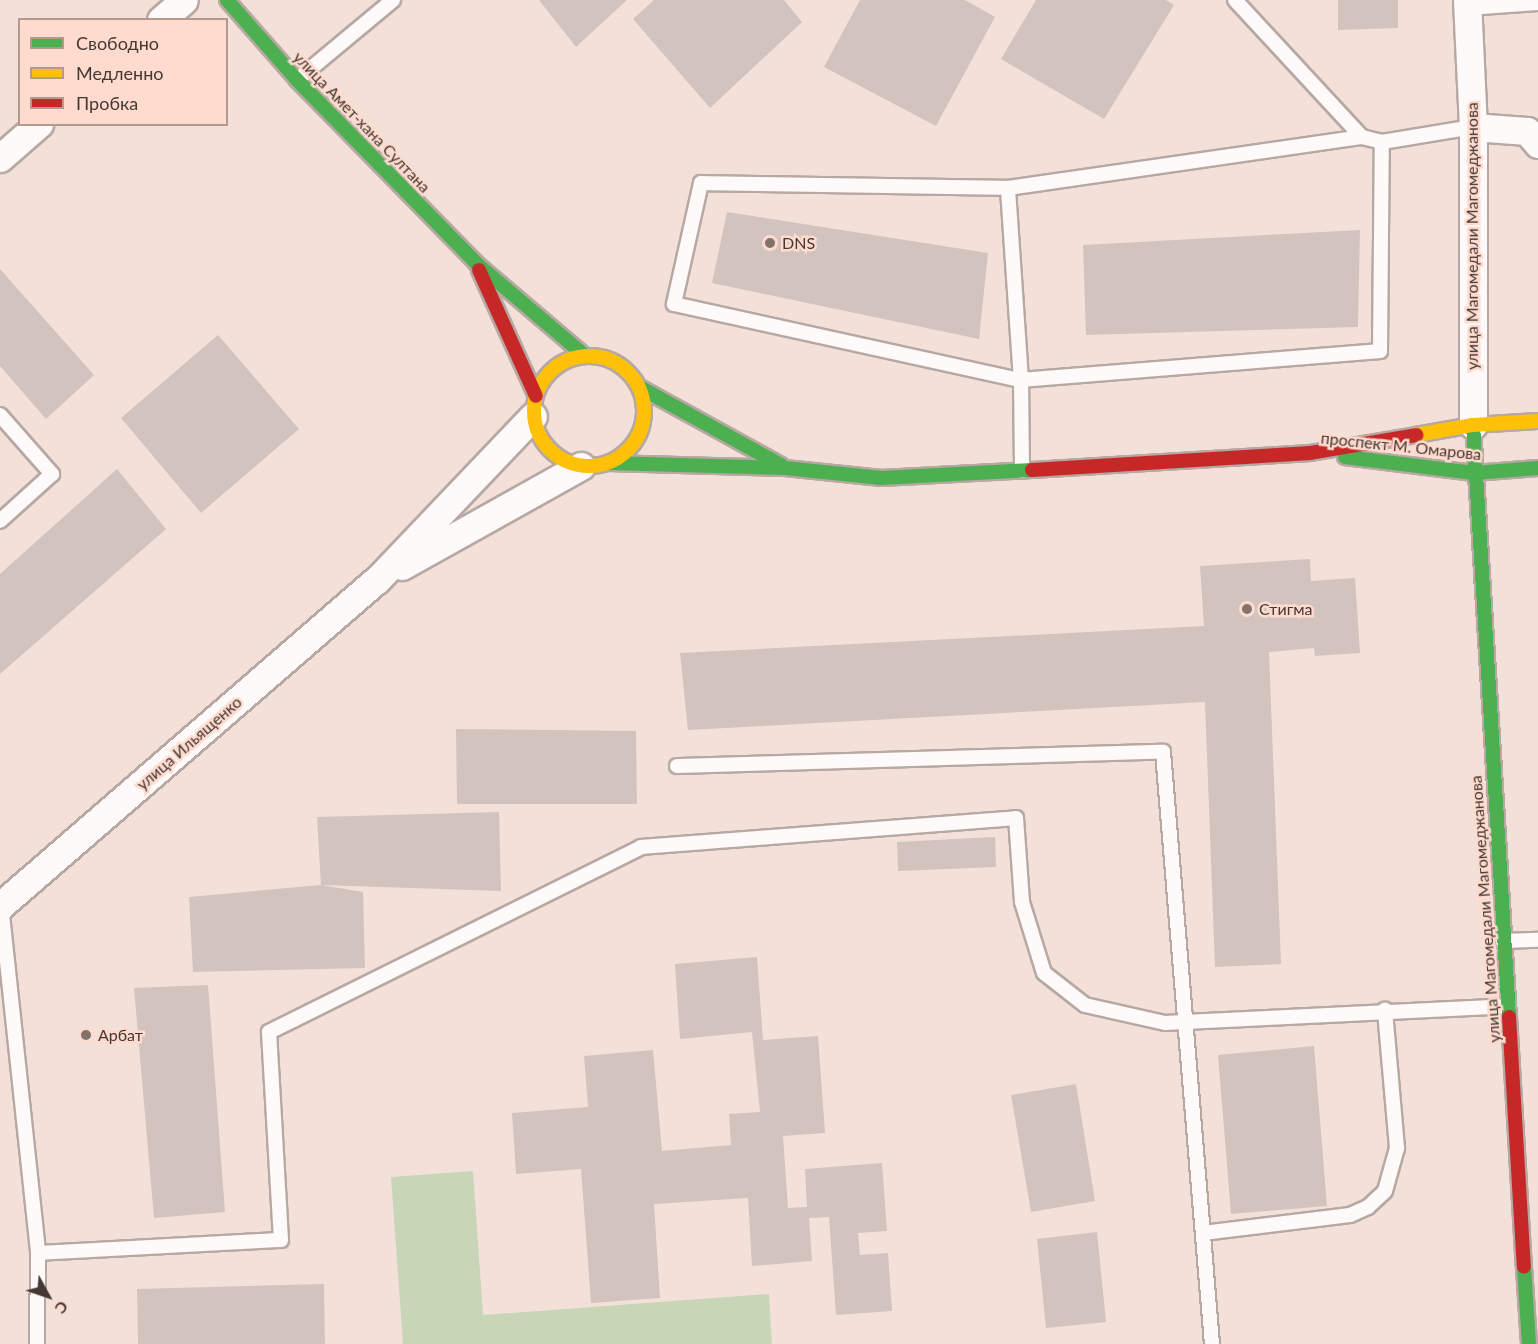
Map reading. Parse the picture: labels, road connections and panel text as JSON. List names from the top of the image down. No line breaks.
{"streets":{"main road":["улица Амет-хана Султана","улица Магомедали Магомеджановa","проспект М. Омарова","улица Магомедали Магомеджанова"],"street":["улица Ильященко"]},"crossings":[["улица Магомедали Магомеджановa","проспект М. Омарова"],["улица Магомедали Магомеджановa","улица Магомедали Магомеджанова"],["проспект М. Омарова","улица Магомедали Магомеджанова"]],"places":["DNS","Стигма","Арбат"],"legend":["Свободно","Медленно","Пробка"],"north":"bottom right"}
